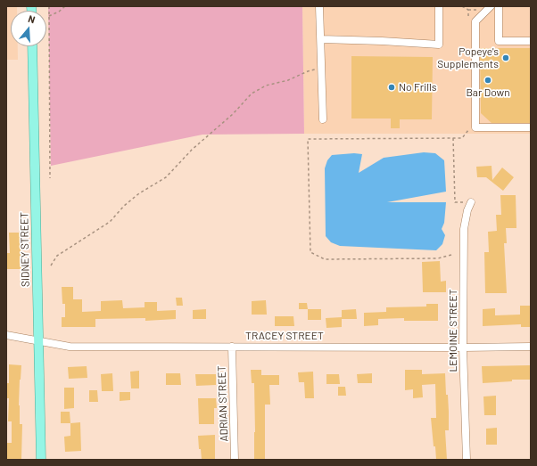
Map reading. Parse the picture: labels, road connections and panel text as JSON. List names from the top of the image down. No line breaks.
{"streets":{"main road":["SIDNEY STREET"],"street":["LEMOINE STREET","TRACEY STREET","ADRIAN STREET"]},"crossings":[["SIDNEY STREET","TRACEY STREET"],["LEMOINE STREET","TRACEY STREET"],["TRACEY STREET","ADRIAN STREET"]],"places":["Popeye's Supplements","Bar Down","No Frills"],"north":"top"}
